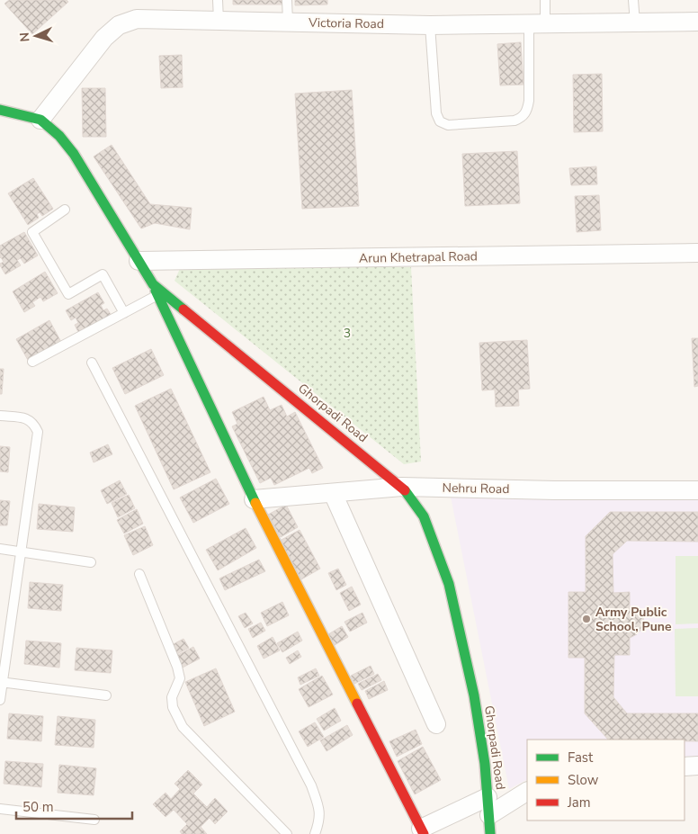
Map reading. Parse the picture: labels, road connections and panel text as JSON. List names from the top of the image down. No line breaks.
{"streets":{"main road":["Ghorpadi Road"],"street":["Victoria Road","Arun Khetrapal Road","Nehru Road"]},"crossings":[["Victoria Road","Ghorpadi Road"],["Arun Khetrapal Road","Ghorpadi Road"],["Ghorpadi Road","Nehru Road"]],"parks":["3"],"places":["Army Public School, Pune"],"legend":["Fast","Slow","Jam"],"scale_bar":"50 m","north":"left"}
